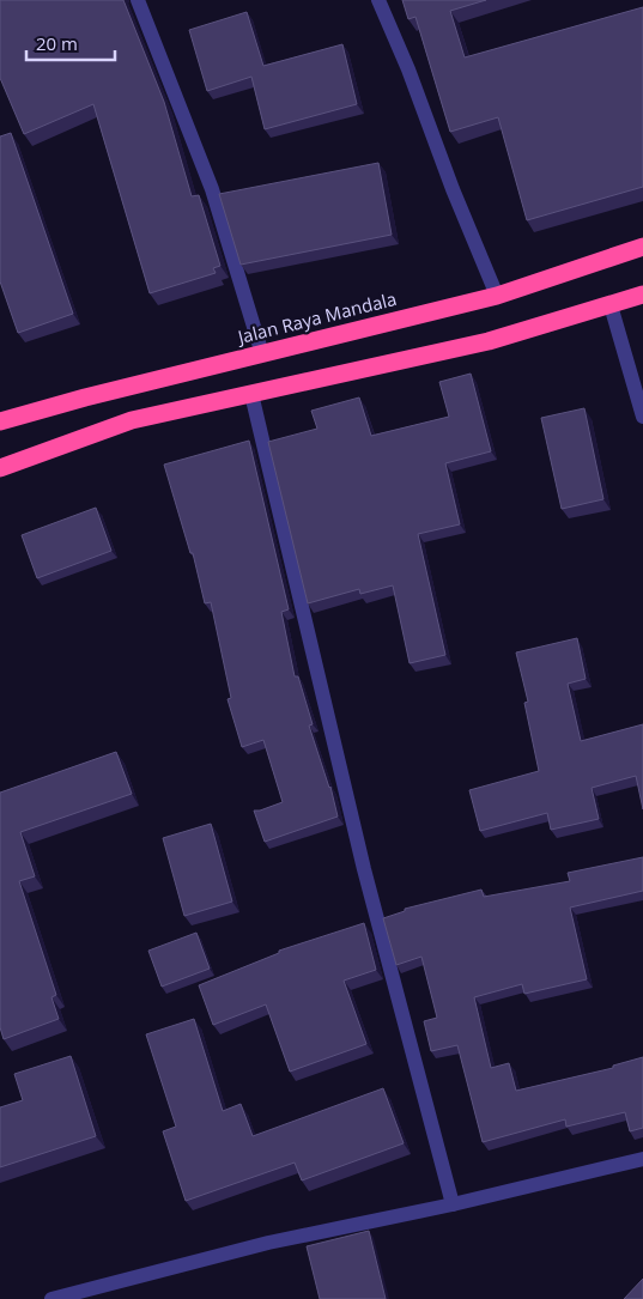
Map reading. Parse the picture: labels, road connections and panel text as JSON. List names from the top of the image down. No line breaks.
{"streets":{"highway":["Jalan Raya Mandala"]},"scale_bar":"20 m"}
